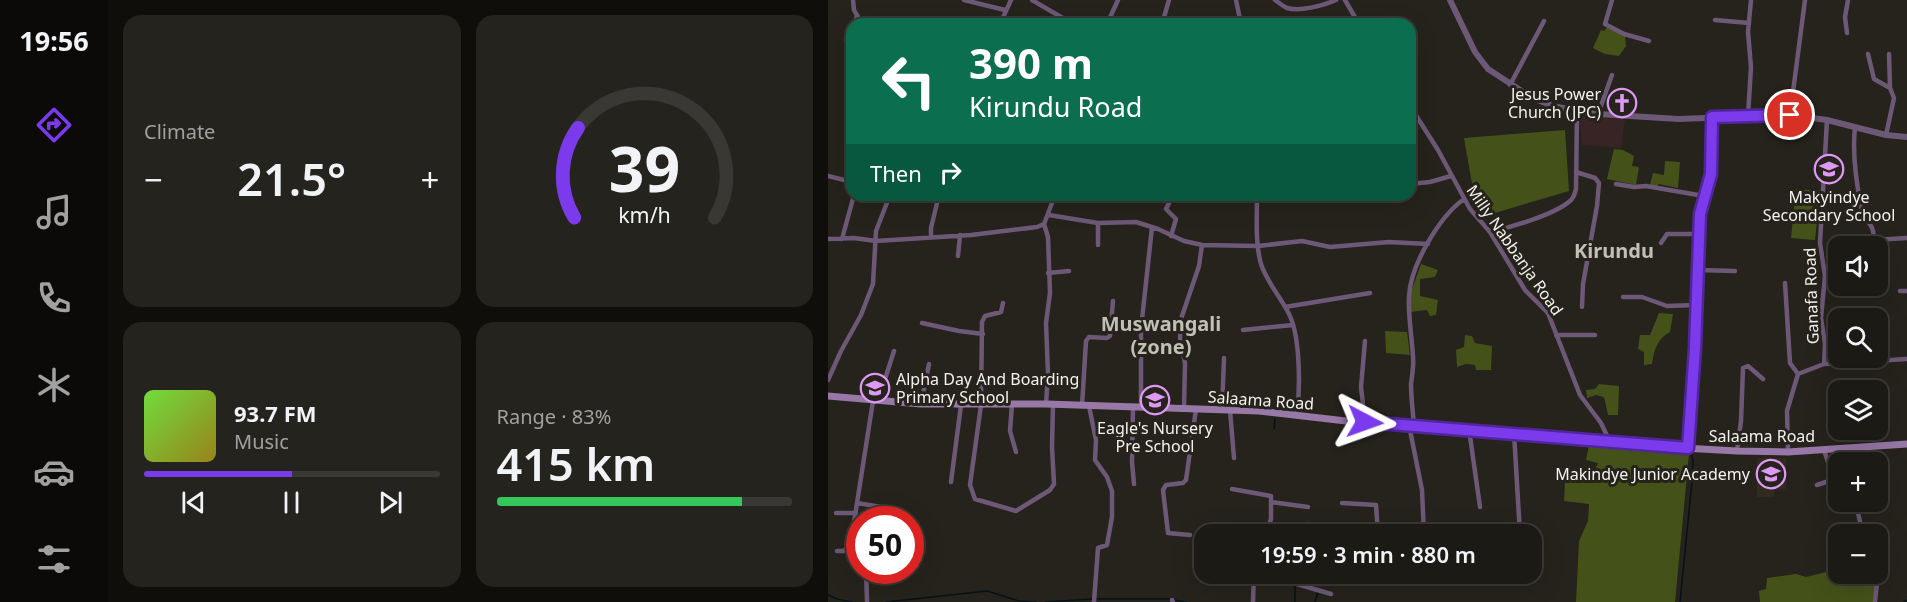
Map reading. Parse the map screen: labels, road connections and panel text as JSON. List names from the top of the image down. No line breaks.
{"streets":{"main road":["Salaama Road"],"street":["Milly Nabbanja Road","Ganafa Road"]},"crossings":[["Milly Nabbanja Road","Salaama Road"]],"districts":["Kirundu","Muswangali (zone)"],"places":{"church":["Jesus Power Church (JPC)"],"school or university":["Makyindye Secondary School","Alpha Day And Boarding Primary School","Eagle's Nursery Pre School","Makindye Junior Academy"]},"page":{"tabs":"19:56","tile":["Climate",["Range · 83%","415 km"]],"turn":["390 m","Kirundu Road"],"then":"Then","heat":["−","21.5°","+"],"map_buttons":["+","−"],"song":["93.7 FM","Music"],"limit":"50","trip":"19:59 · 3 min · 880 m","gauge":["39","km/h"]}}
